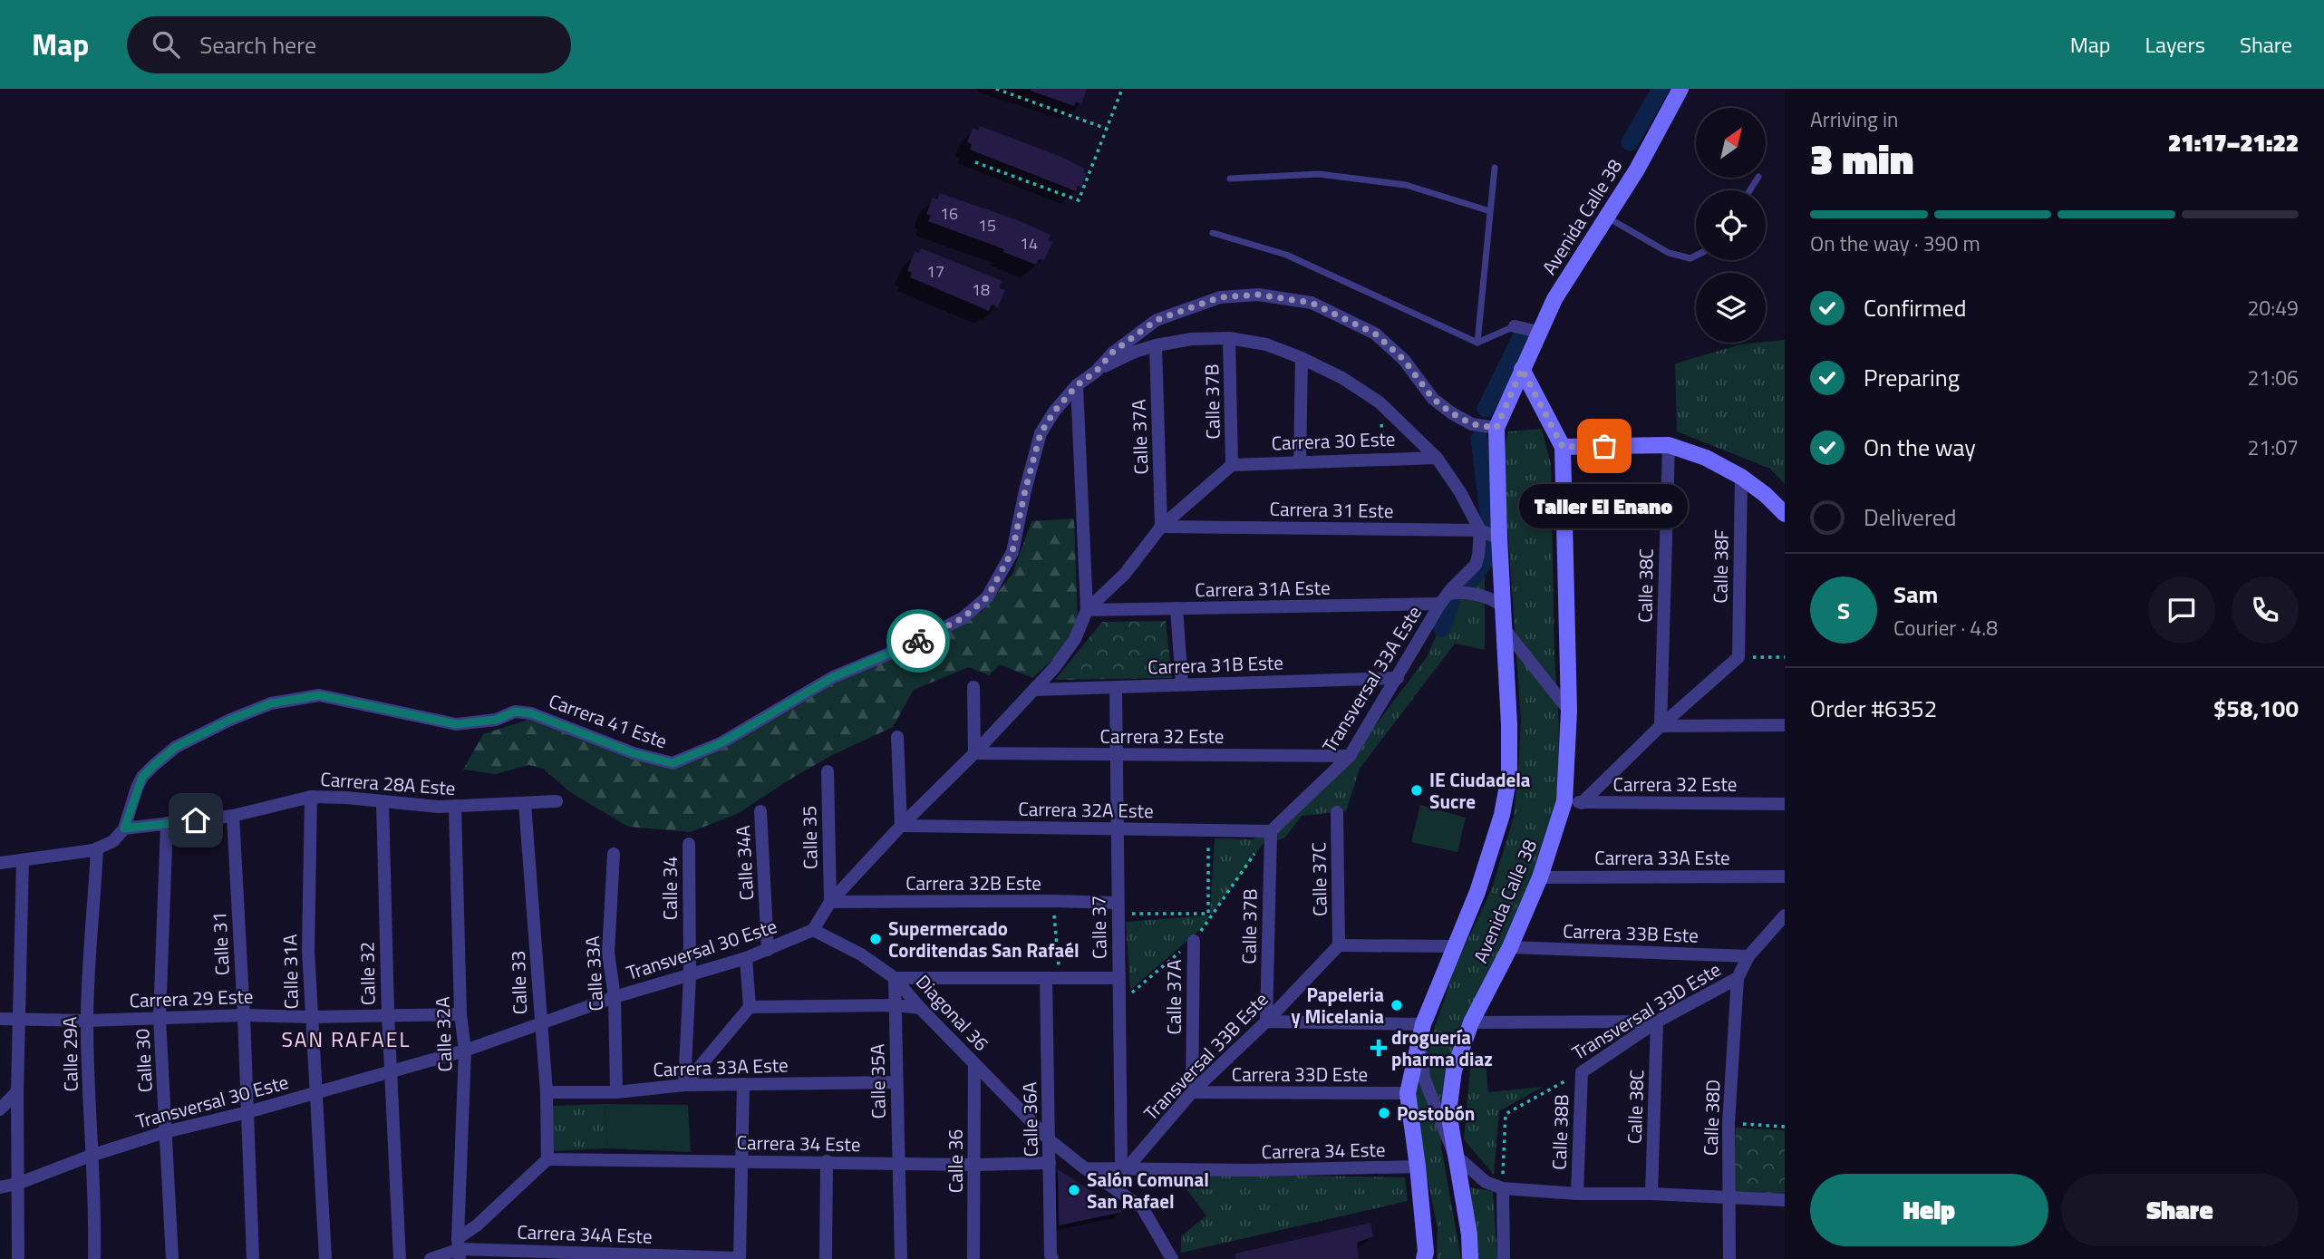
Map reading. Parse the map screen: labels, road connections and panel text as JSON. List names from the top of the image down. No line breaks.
{"streets":{"street":["Avenida Calle 38","Calle 37B","Calle 37A","Carrera 30 Este","Carrera 31 Este","Calle 38F","Calle 38C","Carrera 31A Este","Carrera 31B Este","Transversal 33A Este","Carrera 41 Este","Carrera 32 Este","Carrera 28A Este","Carrera 32A Este","Calle 35","Carrera 33A Este","Calle 34A","Calle 37C","Carrera 32B Este","Calle 34","Calle 37","Carrera 33B Este","Calle 31","Transversal 30 Este","Calle 31A","Calle 32","Calle 33A","Calle 33","Carrera 29 Este","Transversal 33D Este","Diagonal 36","Calle 32A","Calle 29A","Transversal 33B Este","Calle 30","Carrera 33D Este","Calle 35A","Calle 38D","Calle 36A","Calle 38B","Carrera 34 Este","Calle 36","Carrera 34A Este"]},"crossings":[["Avenida Calle 38","Carrera 31 Este"],["Avenida Calle 38","Carrera 31A Este"],["Avenida Calle 38","Carrera 32 Este"],["Avenida Calle 38","Carrera 33A Este"],["Avenida Calle 38","Carrera 33B Este"],["Avenida Calle 38","Carrera 33D Este"],["Avenida Calle 38","Carrera 34 Este"],["Calle 37B","Carrera 30 Este"],["Calle 37B","Transversal 33A Este"],["Calle 37B","Carrera 32A Este"],["Calle 37B","Transversal 33B Este"],["Calle 37A","Carrera 31 Este"],["Calle 37A","Transversal 33B Este"],["Calle 37A","Carrera 33D Este"],["Carrera 31 Este","Transversal 33A Este"],["Calle 38C","Transversal 33D Este"],["Carrera 31A Este","Transversal 33A Este"],["Carrera 31B Este","Transversal 33A Este"],["Carrera 31B Este","Calle 37"],["Transversal 33A Este","Carrera 32 Este"],["Transversal 33A Este","Carrera 32A Este"],["Carrera 41 Este","Carrera 28A Este"],["Carrera 32 Este","Calle 37"],["Carrera 28A Este","Calle 31"],["Carrera 28A Este","Calle 31A"],["Carrera 28A Este","Calle 32"],["Carrera 28A Este","Calle 33"],["Carrera 28A Este","Calle 32A"],["Carrera 28A Este","Calle 30"],["Carrera 32A Este","Calle 37"],["Calle 35","Carrera 32B Este"],["Carrera 33A Este","Calle 34"],["Carrera 33A Este","Calle 33A"],["Carrera 33A Este","Calle 33"],["Carrera 33A Este","Calle 35A"],["Calle 34A","Transversal 30 Este"],["Calle 37C","Transversal 33B Este"],["Carrera 32B Este","Calle 37"],["Calle 34","Transversal 30 Este"],["Calle 37","Transversal 33B Este"],["Calle 37","Carrera 34 Este"],["Carrera 33B Este","Transversal 33D Este"],["Calle 31","Transversal 30 Este"],["Calle 31","Carrera 29 Este"],["Transversal 30 Este","Calle 31A"],["Transversal 30 Este","Calle 32"],["Transversal 30 Este","Calle 33A"],["Transversal 30 Este","Calle 33"],["Transversal 30 Este","Diagonal 36"],["Transversal 30 Este","Calle 32A"],["Transversal 30 Este","Calle 29A"],["Transversal 30 Este","Calle 30"],["Calle 31A","Carrera 29 Este"],["Calle 32","Carrera 29 Este"],["Calle 33","Carrera 34 Este"],["Carrera 29 Este","Calle 32A"],["Carrera 29 Este","Calle 29A"],["Carrera 29 Este","Calle 30"],["Transversal 33D Este","Calle 38D"],["Transversal 33D Este","Calle 38B"],["Diagonal 36","Calle 35A"],["Diagonal 36","Calle 36A"],["Diagonal 36","Calle 36"],["Calle 32A","Carrera 34A Este"],["Transversal 33B Este","Carrera 33D Este"],["Transversal 33B Este","Carrera 34 Este"],["Calle 35A","Carrera 34 Este"],["Calle 36A","Carrera 34 Este"],["Carrera 34 Este","Calle 36"]],"districts":["SAN RAFAEL"],"places":{"other":["Taller El Enano","IE Ciudadela Sucre","Supermercado Corditendas San Rafaél","Papeleria y Micelania","Postobón","Salón Comunal San Rafael"],"health":["droguería pharma diaz"]},"house_numbers":["16","15","14","17","18"],"north":"top right","page":{"header":"Map","search":"Search here","nav":["Map","Layers","Share"],"heading":["3 min","Arriving in","21:17–21:22"],"panel":["Sam","Courier · 4.8","Order #6352","$58,100"],"bar":"On the way · 390 m","list":[["Confirmed","20:49"],["Preparing","21:06"],["On the way","21:07"],"Delivered"],"bubble":"Taller El Enano","round":"S","buttons":["Help","Share"]}}
